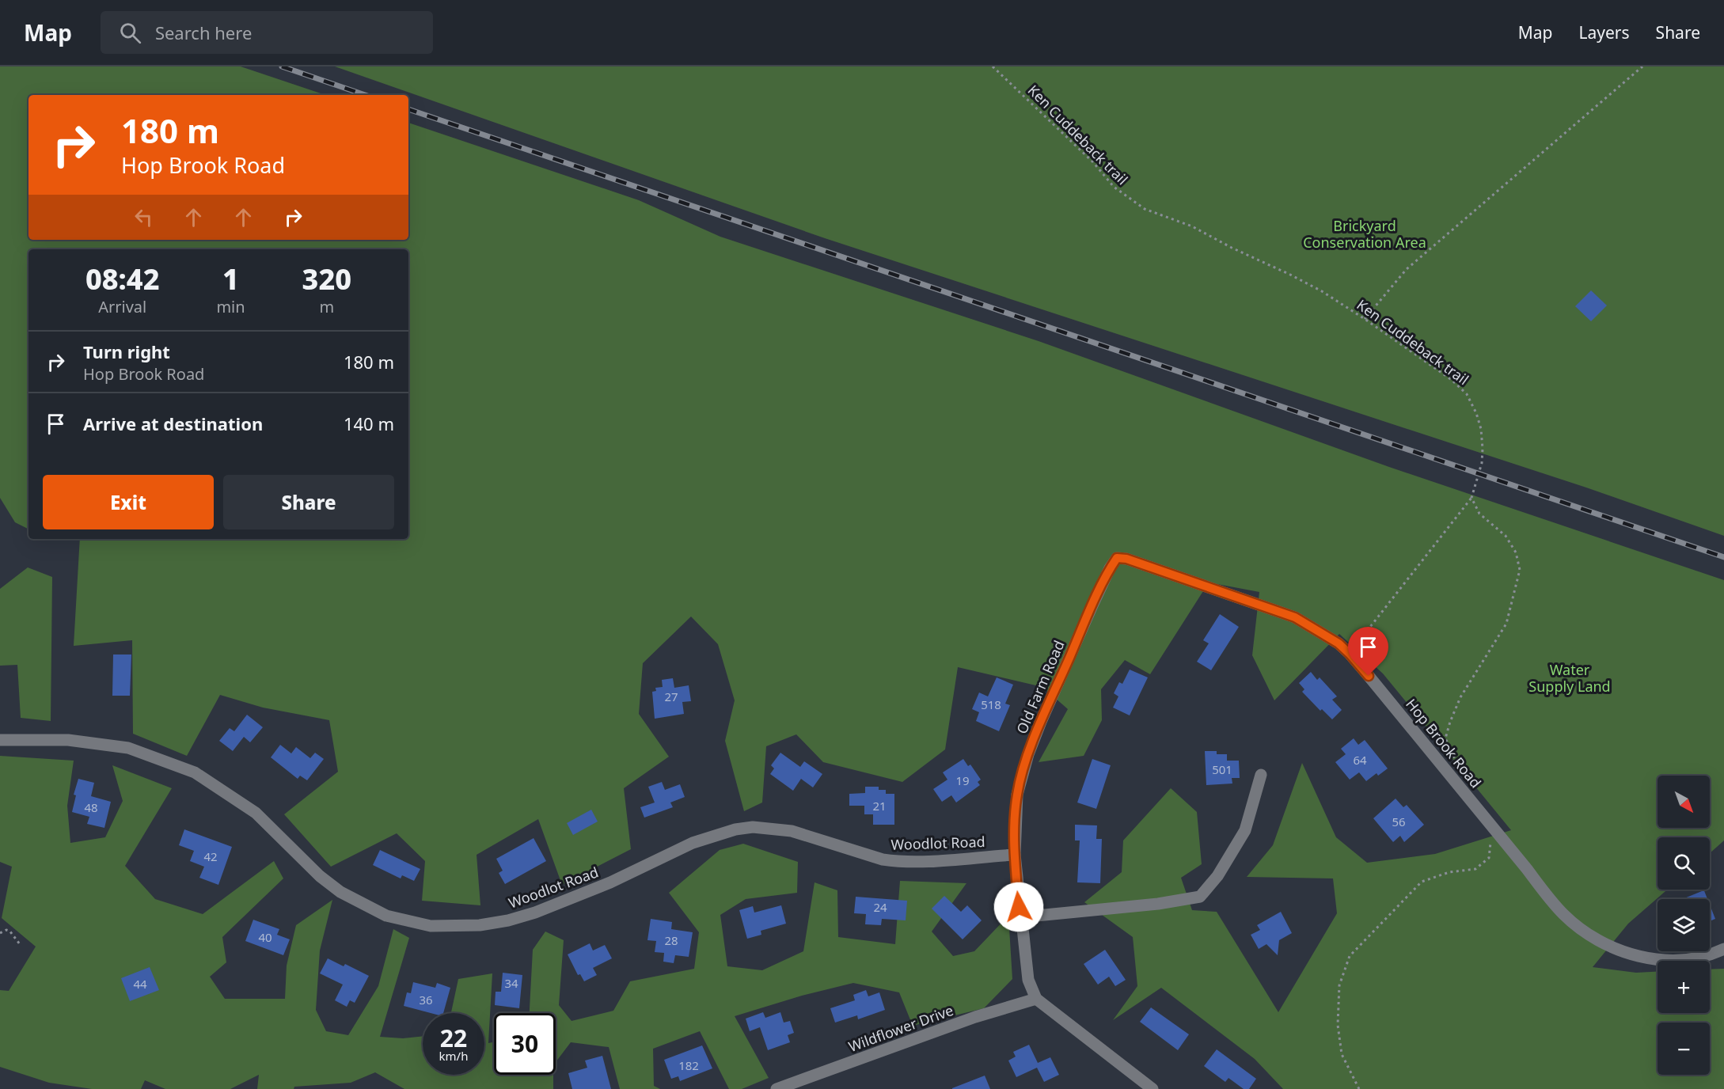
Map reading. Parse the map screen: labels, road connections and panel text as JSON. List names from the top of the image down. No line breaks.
{"streets":{"street":["Old Farm Road","Hop Brook Road","Woodlot Road","Wildflower Drive"],"path":["Ken Cuddeback trail"]},"crossings":[["Old Farm Road","Hop Brook Road"],["Old Farm Road","Woodlot Road"],["Old Farm Road","Wildflower Drive"]],"parks":["Brickyard Conservation Area","Water Supply Land"],"house_numbers":["27","518","64","501","19","21","48","56","42","24","40","28","34","44","36","182"],"north":"bottom right","page":{"header":"Map","search":"Search here","nav":["Map","Layers","Share"],"turn":["180 m","Hop Brook Road"],"eta":["08:42","Arrival","1","min","320","m"],"list":[{"name":"Turn right","note":"Hop Brook Road","value":"180 m"},{"name":"Arrive at destination","value":"140 m"}],"buttons":["Exit","Share"],"map_buttons":["+","−"],"speed":"22 km/h","limit":"30"}}
